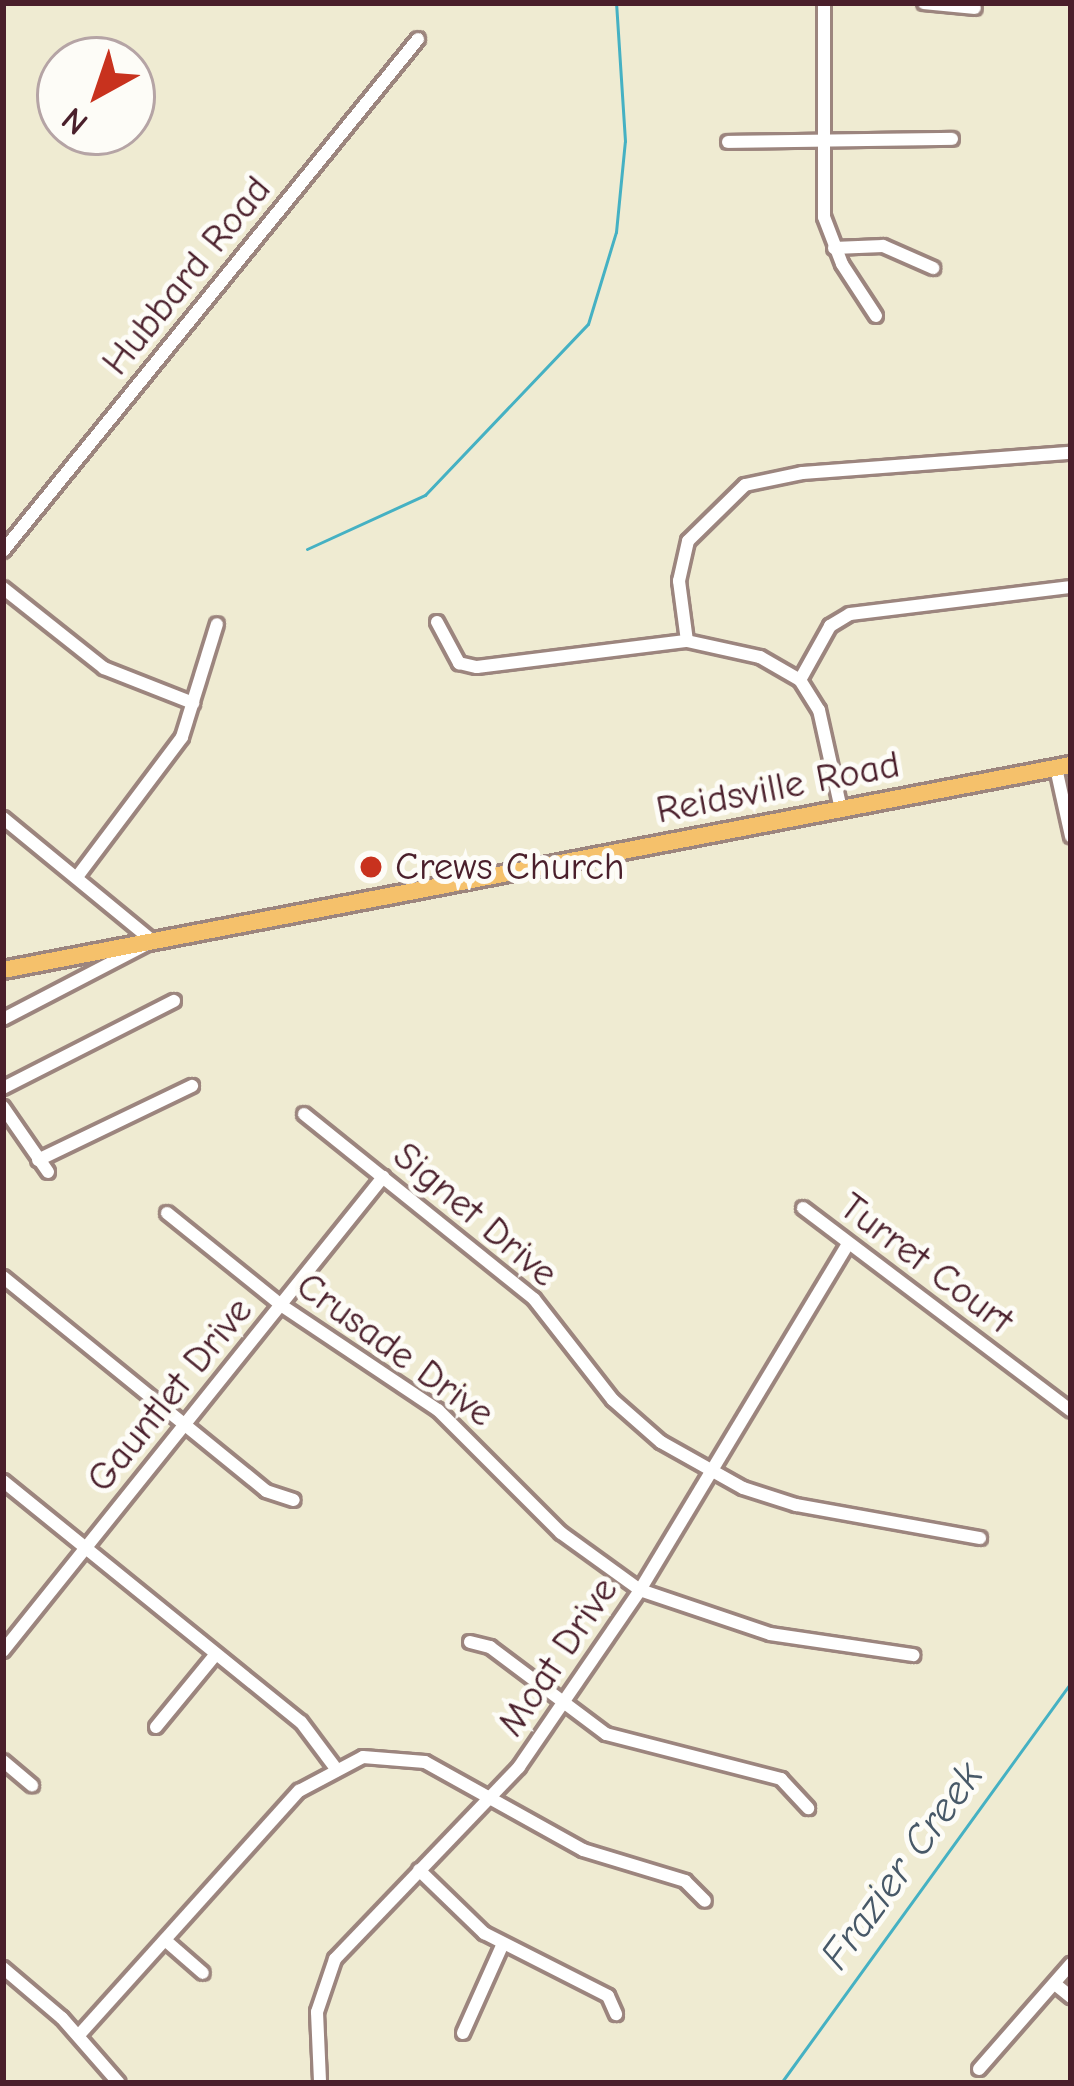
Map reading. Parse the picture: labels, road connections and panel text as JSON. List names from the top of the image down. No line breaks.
{"streets":{"highway":["Reidsville Road"],"street":["Hubbard Road","Signet Drive","Turret Court","Crusade Drive","Gauntlet Drive","Moat Drive"]},"crossings":[["Signet Drive","Gauntlet Drive"],["Signet Drive","Moat Drive"],["Turret Court","Moat Drive"],["Crusade Drive","Gauntlet Drive"],["Crusade Drive","Moat Drive"]],"water":["Frazier Creek"],"places":["Crews Church"],"north":"bottom left"}
